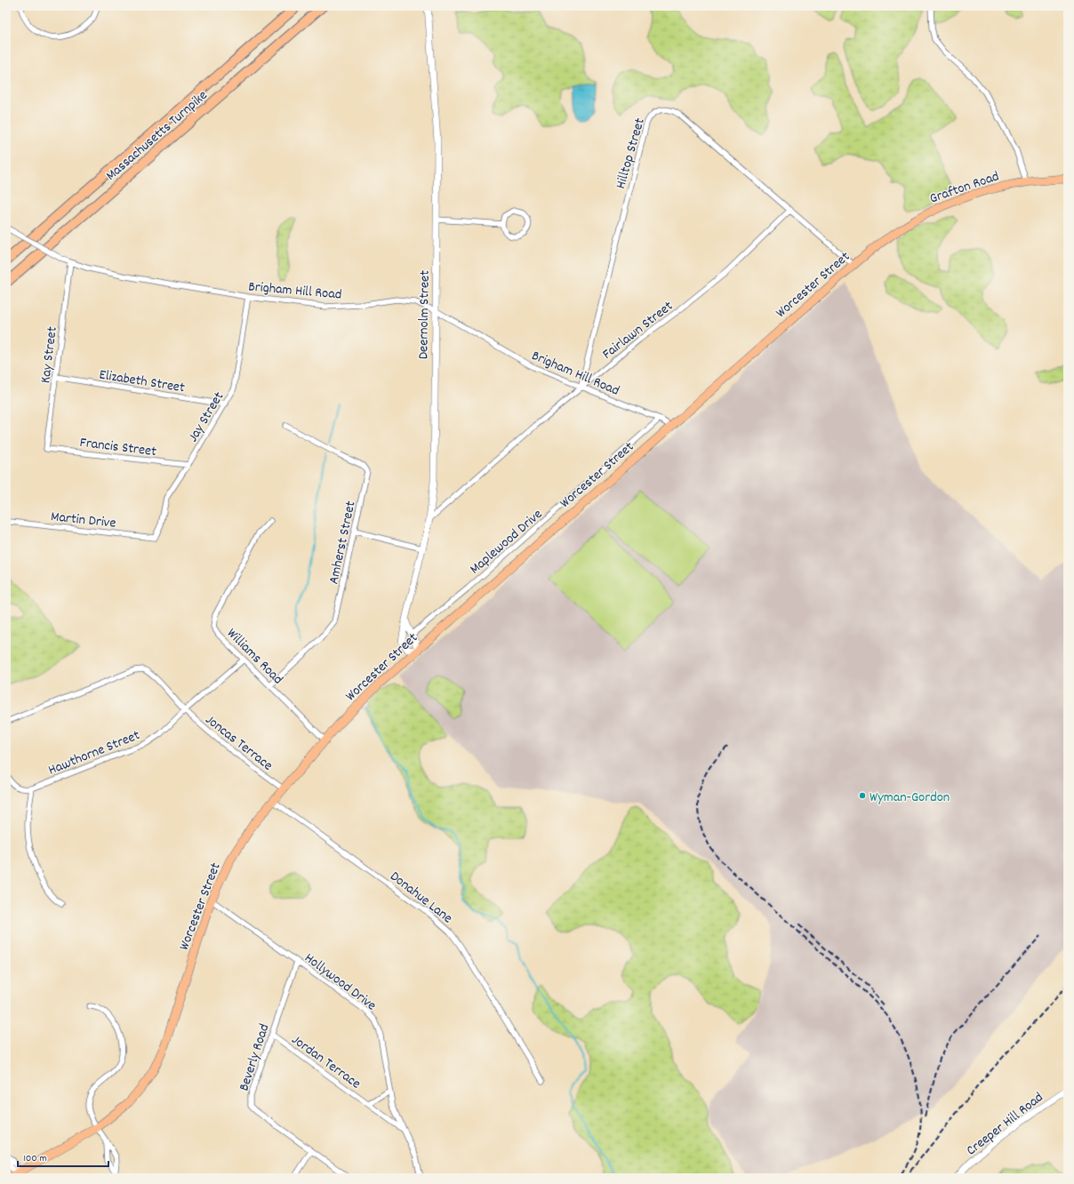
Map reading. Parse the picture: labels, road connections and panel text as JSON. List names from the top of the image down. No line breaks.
{"streets":{"highway":["Massachusetts Turnpike"],"main road":["Grafton Road","Worcester Street"],"street":["Hilltop Street","Brigham Hill Road","Deernolm Street","Fairlawn Street","Kay Street","Elizabeth Street","Jay Street","Francis Street","Martin Drive","Maplewood Drive","Amherst Street","Williams Road","Joncas Terrace","Hawthorne Street","Donahue Lane","Hollywood Drive","Beverly Road","Jordan Terrace","Creeper Hill Road"]},"crossings":[["Hilltop Street","Worcester Street"],["Hilltop Street","Brigham Hill Road"],["Hilltop Street","Fairlawn Street"],["Grafton Road","Worcester Street"],["Worcester Street","Brigham Hill Road"],["Worcester Street","Deernolm Street"],["Worcester Street","Williams Road"],["Worcester Street","Joncas Terrace"],["Worcester Street","Donahue Lane"],["Worcester Street","Hollywood Drive"],["Brigham Hill Road","Deernolm Street"],["Brigham Hill Road","Fairlawn Street"],["Brigham Hill Road","Kay Street"],["Brigham Hill Road","Jay Street"],["Brigham Hill Road","Maplewood Drive"],["Deernolm Street","Fairlawn Street"],["Kay Street","Elizabeth Street"],["Kay Street","Francis Street"],["Elizabeth Street","Jay Street"],["Jay Street","Francis Street"],["Jay Street","Martin Drive"],["Amherst Street","Williams Road"],["Williams Road","Hawthorne Street"],["Joncas Terrace","Hawthorne Street"],["Hollywood Drive","Beverly Road"],["Hollywood Drive","Jordan Terrace"],["Beverly Road","Jordan Terrace"]],"places":["Wyman-Gordon"],"scale_bar":"100 m"}
